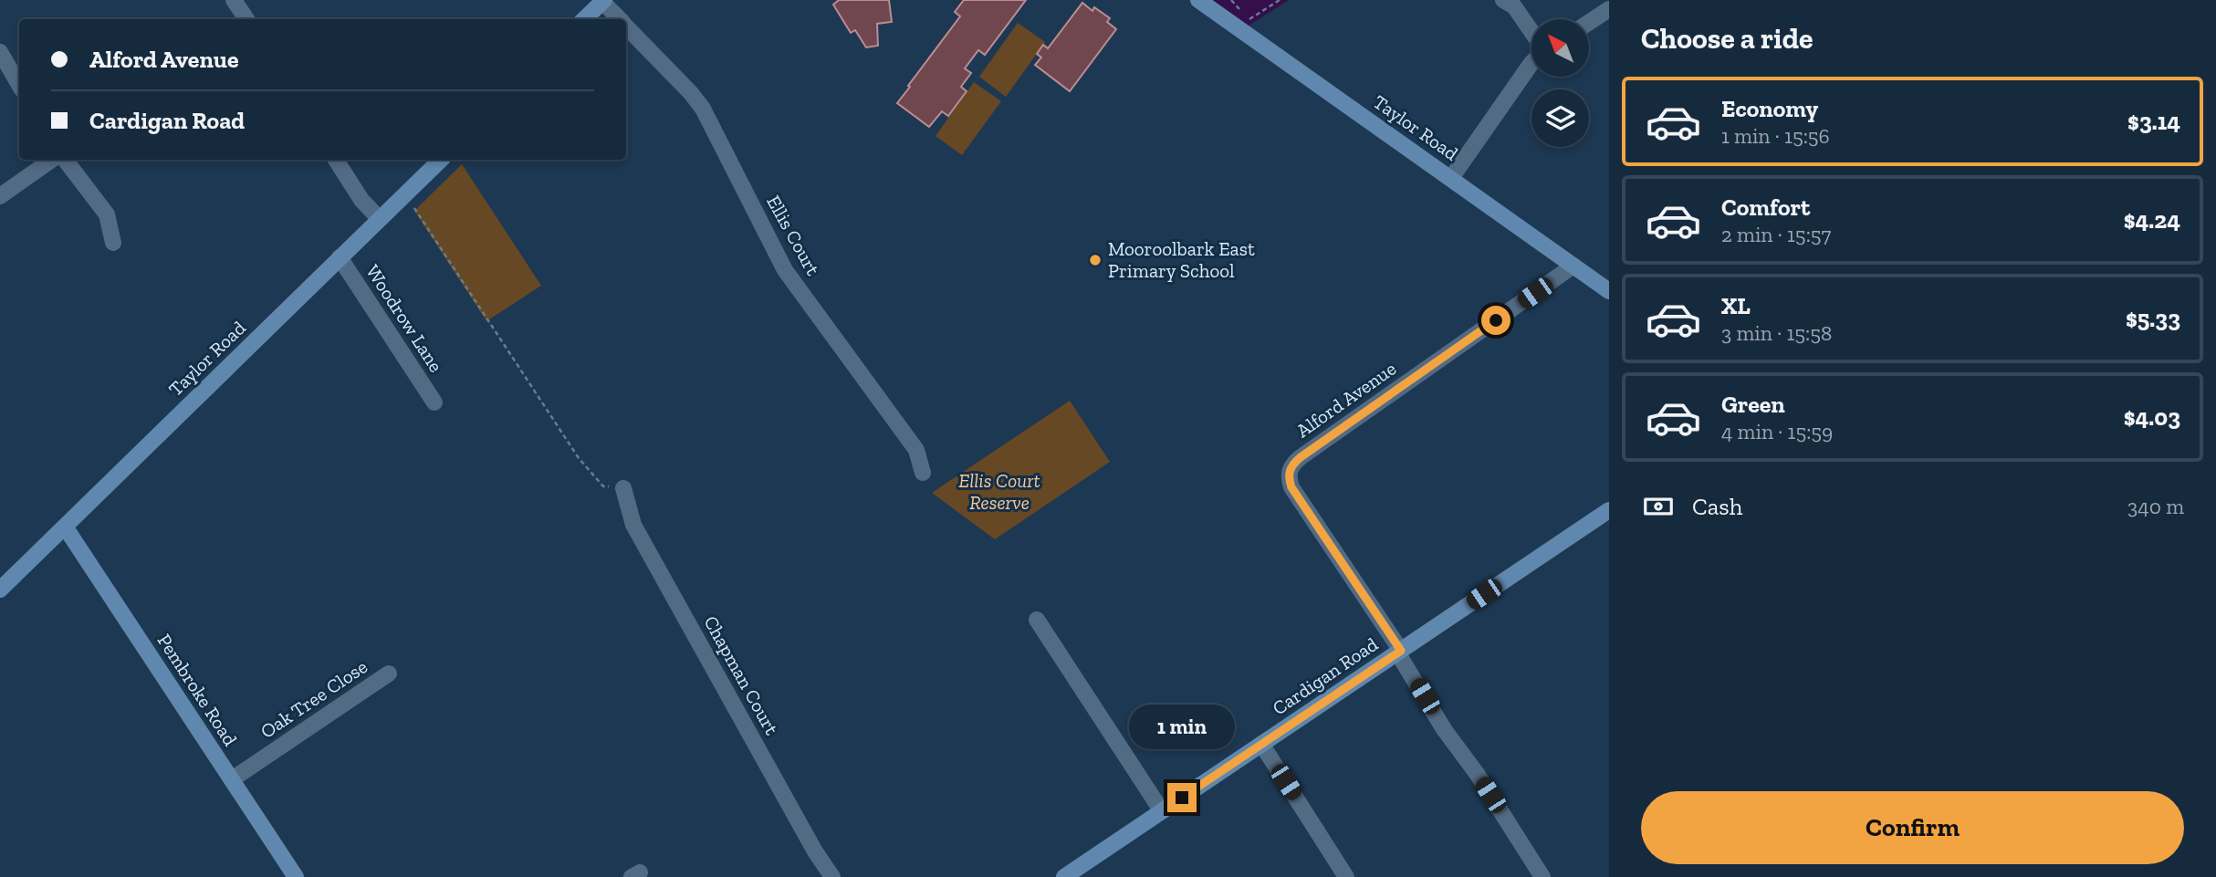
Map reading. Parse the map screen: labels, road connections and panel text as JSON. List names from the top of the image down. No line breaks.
{"streets":{"street":["Taylor Road","Ellis Court","Woodrow Lane","Alford Avenue","Chapman Court","Cardigan Road","Pembroke Road","Oak Tree Close"]},"crossings":[["Taylor Road","Woodrow Lane"],["Taylor Road","Alford Avenue"],["Taylor Road","Pembroke Road"],["Alford Avenue","Cardigan Road"],["Pembroke Road","Oak Tree Close"]],"parks":["Ellis Court Reserve"],"places":["Mooroolbark East Primary School"],"north":"top left","page":{"heading":"Choose a ride","banner":["Alford Avenue","Cardigan Road"],"list":[{"name":"Economy","note":"1 min · 15:56","value":"$3.14"},{"name":"Comfort","note":"2 min · 15:57","value":"$4.24"},{"name":"XL","note":"3 min · 15:58","value":"$5.33"},{"name":"Green","note":"4 min · 15:59","value":"$4.03"}],"pay":["Cash","340 m"],"bubble":"1 min","buttons":"Confirm"}}
